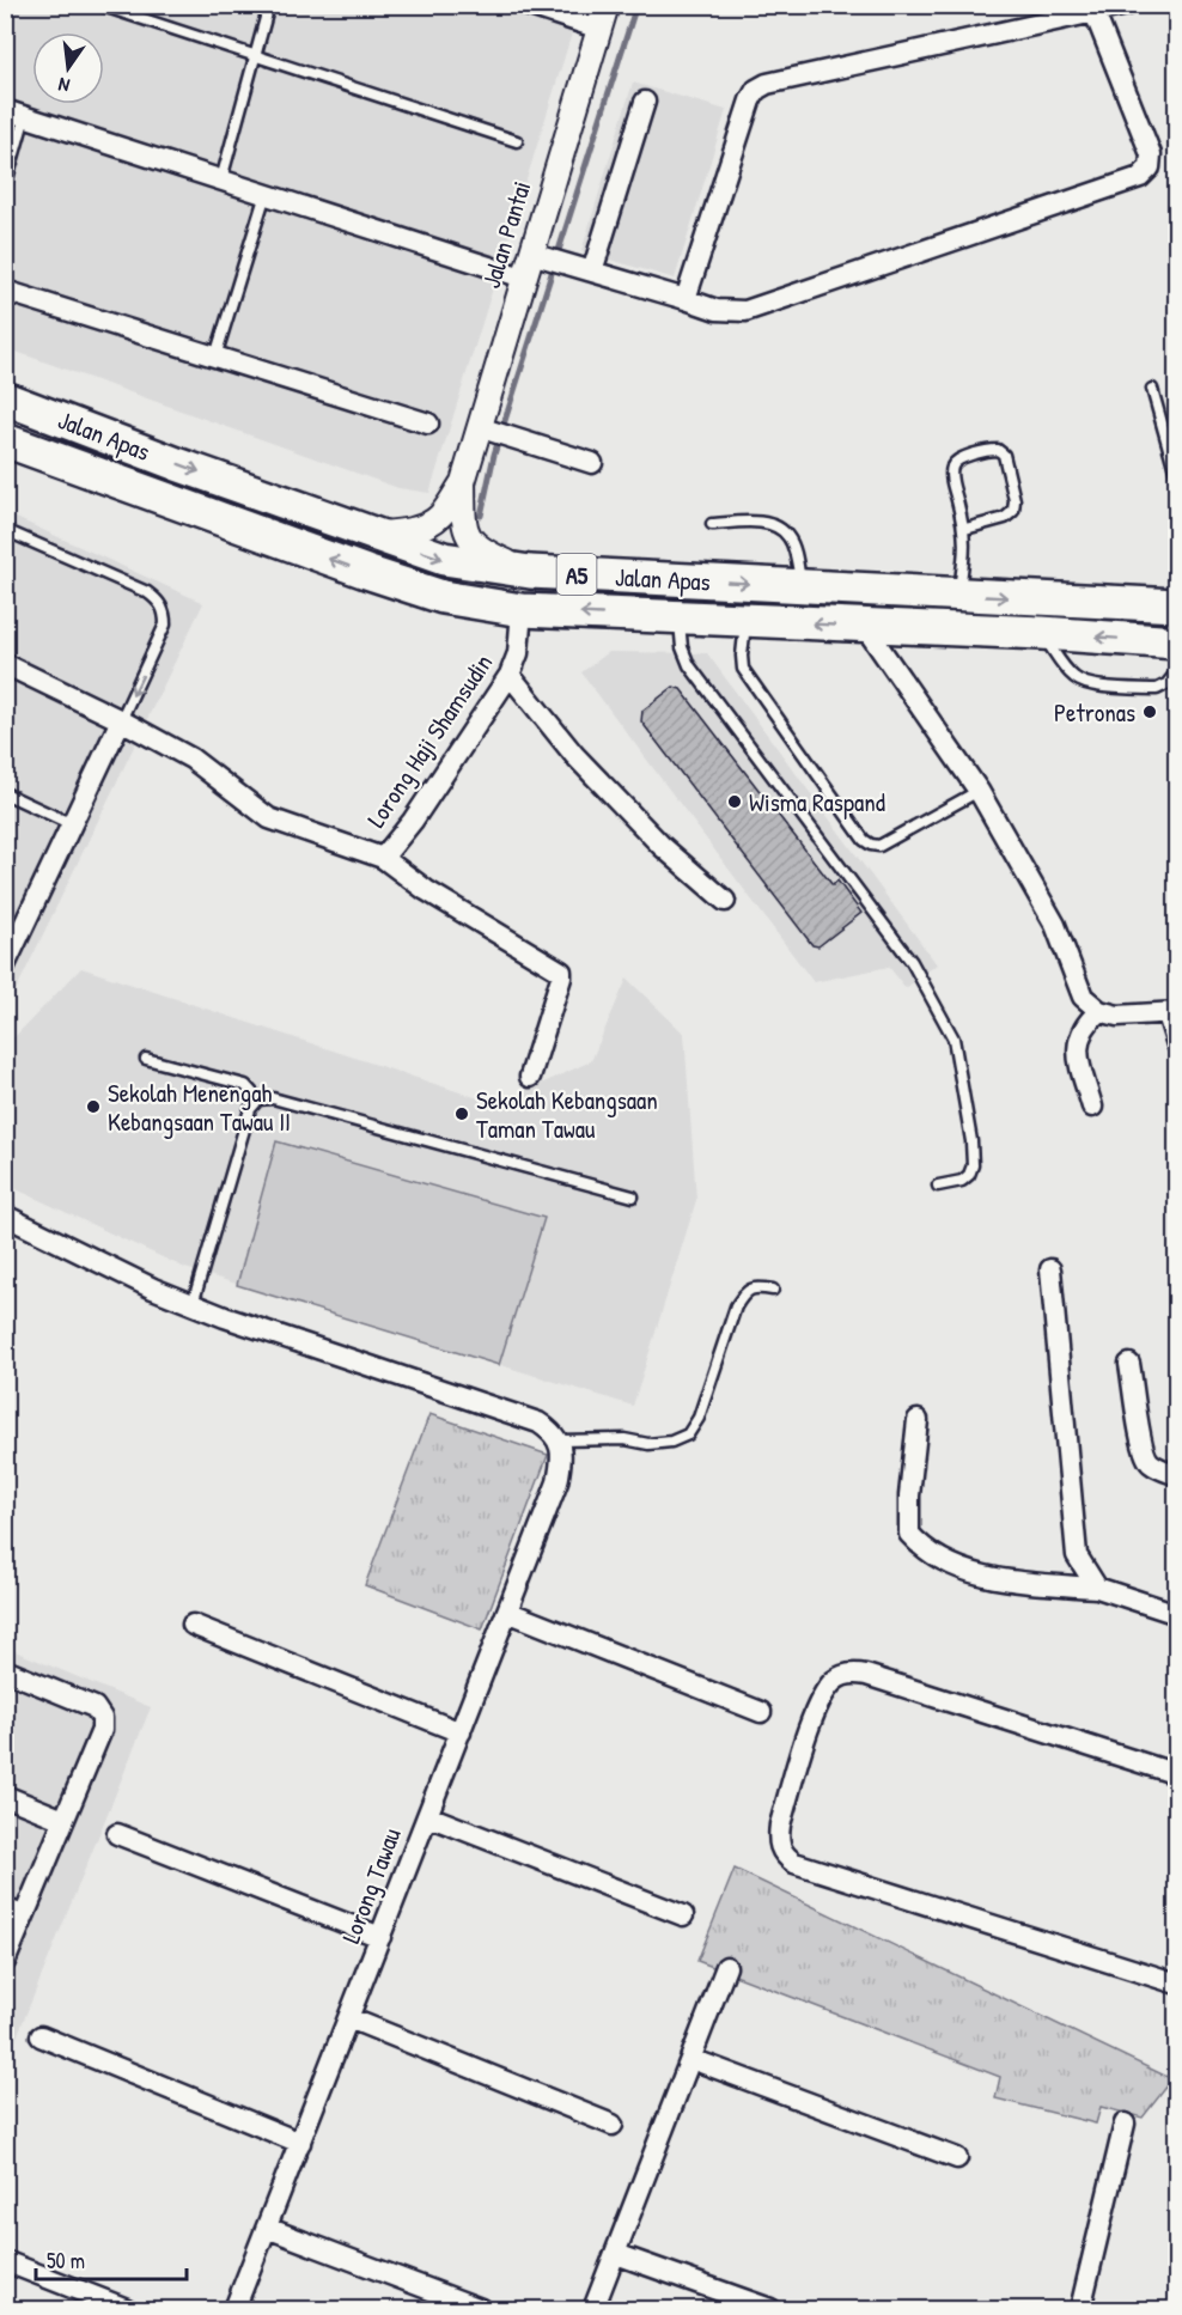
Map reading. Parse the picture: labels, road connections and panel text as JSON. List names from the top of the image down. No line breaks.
{"streets":{"highway":["Jalan Apas","A5"],"street":["Jalan Pantai","Lorong Haji Shamsudin","Lorong Tawau"]},"crossings":[["Jalan Apas","Lorong Haji Shamsudin"]],"places":["Petronas","Wisma Raspand","Sekolah Menengah Kebangsaan Tawau II","Sekolah Kebangsaan Taman Tawau"],"scale_bar":"50 m","north":"bottom"}
